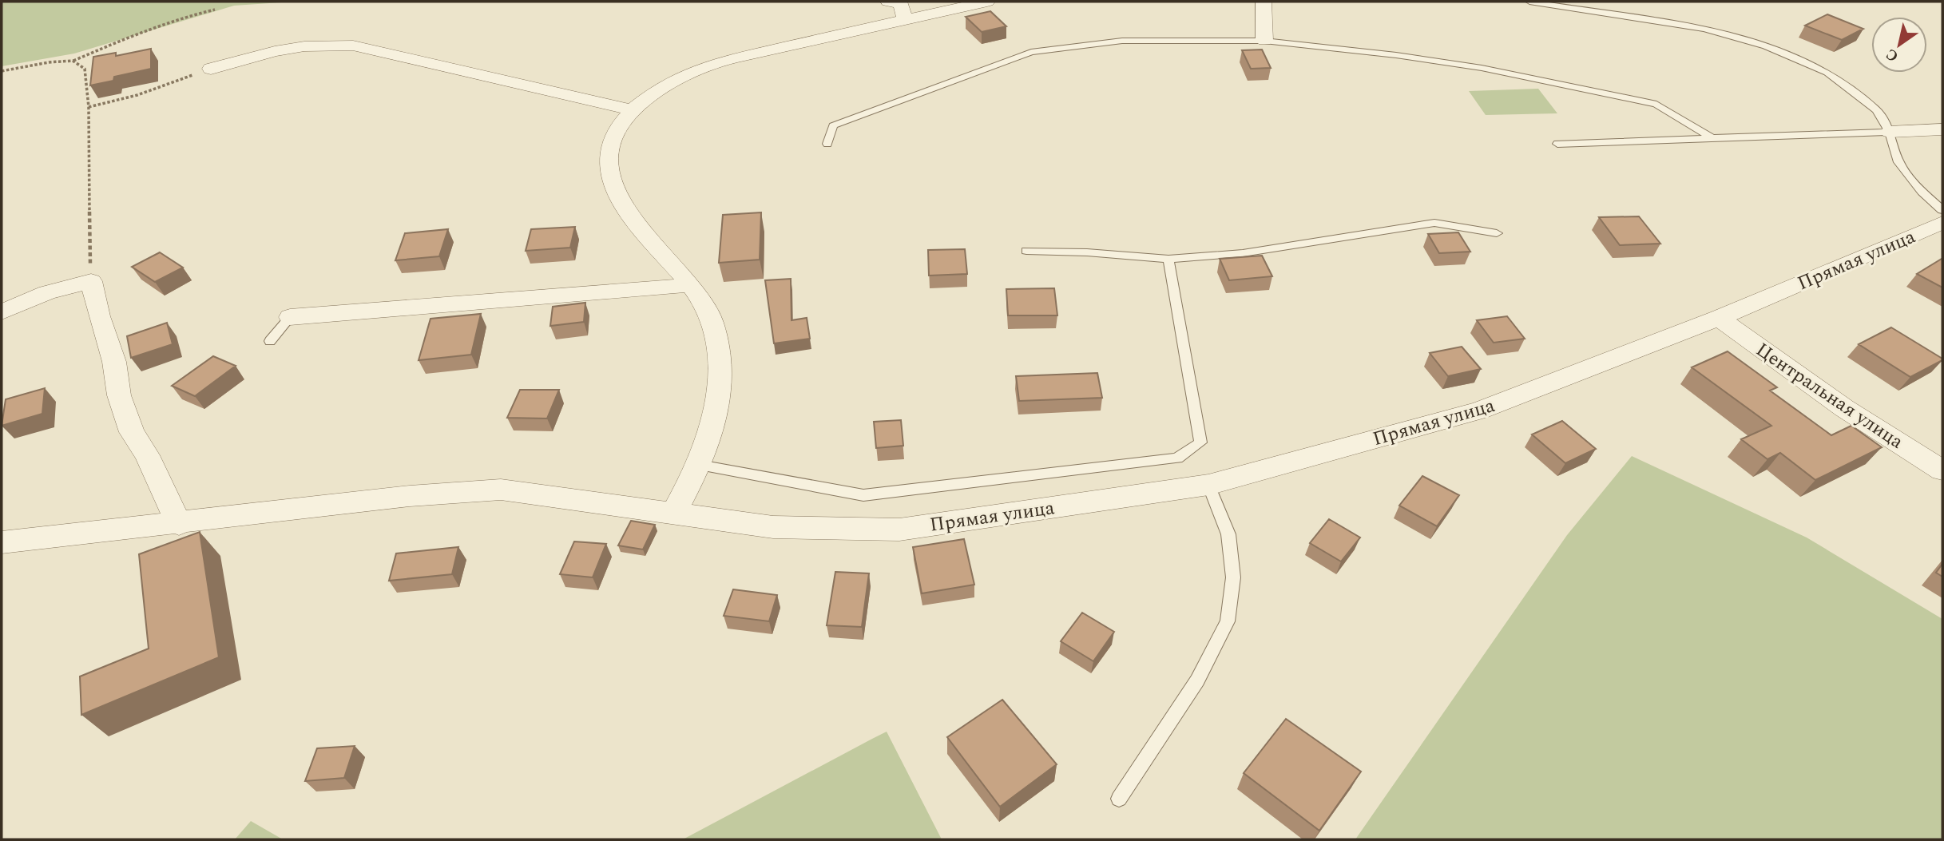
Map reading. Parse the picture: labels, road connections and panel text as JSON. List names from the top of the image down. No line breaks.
{"streets":{"street":["Прямая улица","Центральная улица"]},"crossings":[["Прямая улица","Центральная улица"]],"north":"bottom left"}
